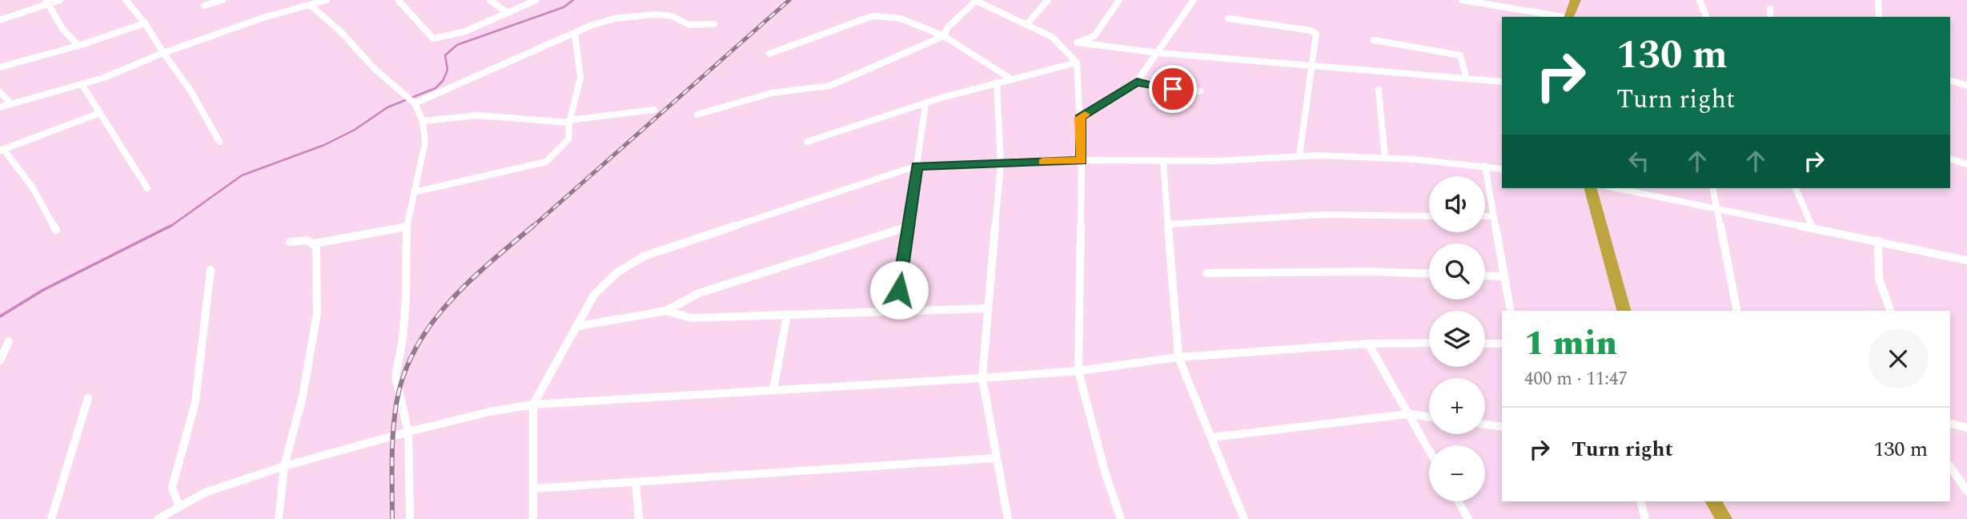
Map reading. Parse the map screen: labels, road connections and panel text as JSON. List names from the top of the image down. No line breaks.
{"page":{"turn":["130 m","Turn right"],"map_buttons":["+","−"],"heading":["1 min","400 m · 11:47"],"list":[{"name":"Turn right","value":"130 m"}]}}
